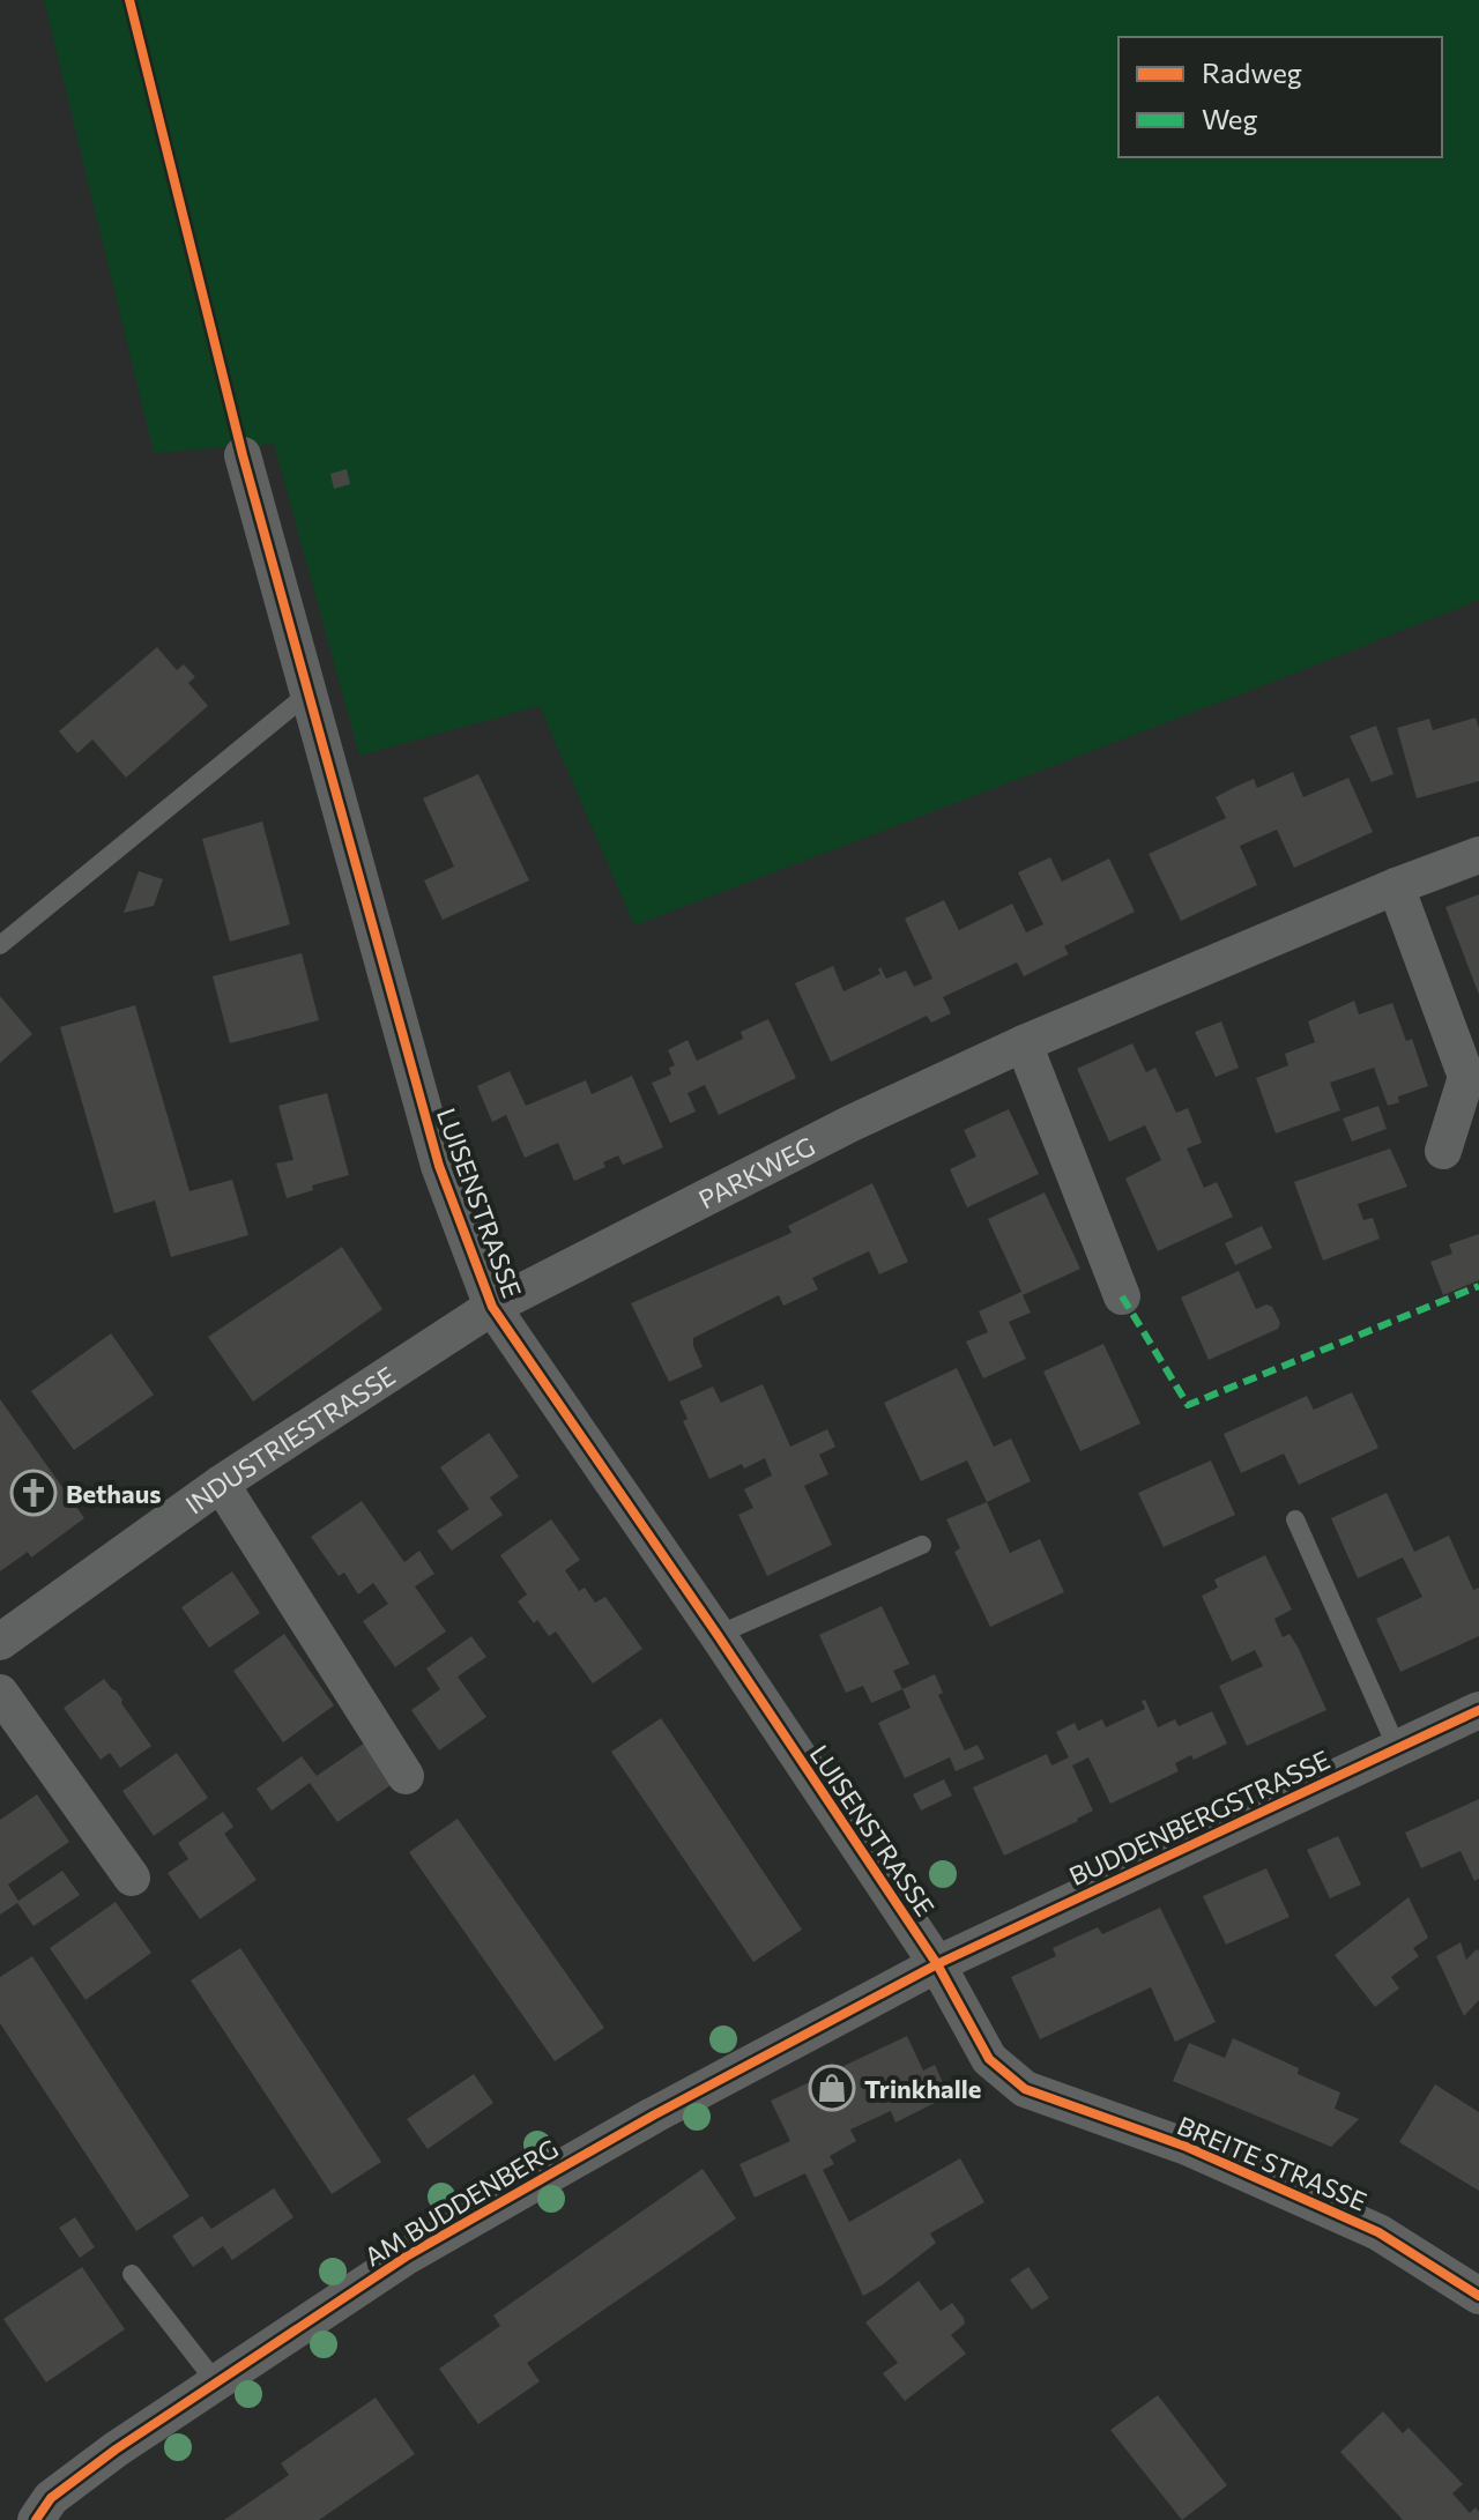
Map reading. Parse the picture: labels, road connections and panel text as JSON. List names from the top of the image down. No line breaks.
{"streets":{"street":["PARKWEG","LUISENSTRASSE","INDUSTRIESTRASSE","BUDDENBERGSTRASSE","BREITE STRASSE","AM BUDDENBERG"]},"crossings":[["PARKWEG","LUISENSTRASSE"],["PARKWEG","INDUSTRIESTRASSE"],["LUISENSTRASSE","INDUSTRIESTRASSE"],["LUISENSTRASSE","BUDDENBERGSTRASSE"],["LUISENSTRASSE","BREITE STRASSE"],["LUISENSTRASSE","AM BUDDENBERG"],["BUDDENBERGSTRASSE","BREITE STRASSE"],["BUDDENBERGSTRASSE","AM BUDDENBERG"],["BREITE STRASSE","AM BUDDENBERG"]],"places":{"church":["Bethaus"],"shop":["Trinkhalle"]},"legend":["Radweg","Weg"]}
